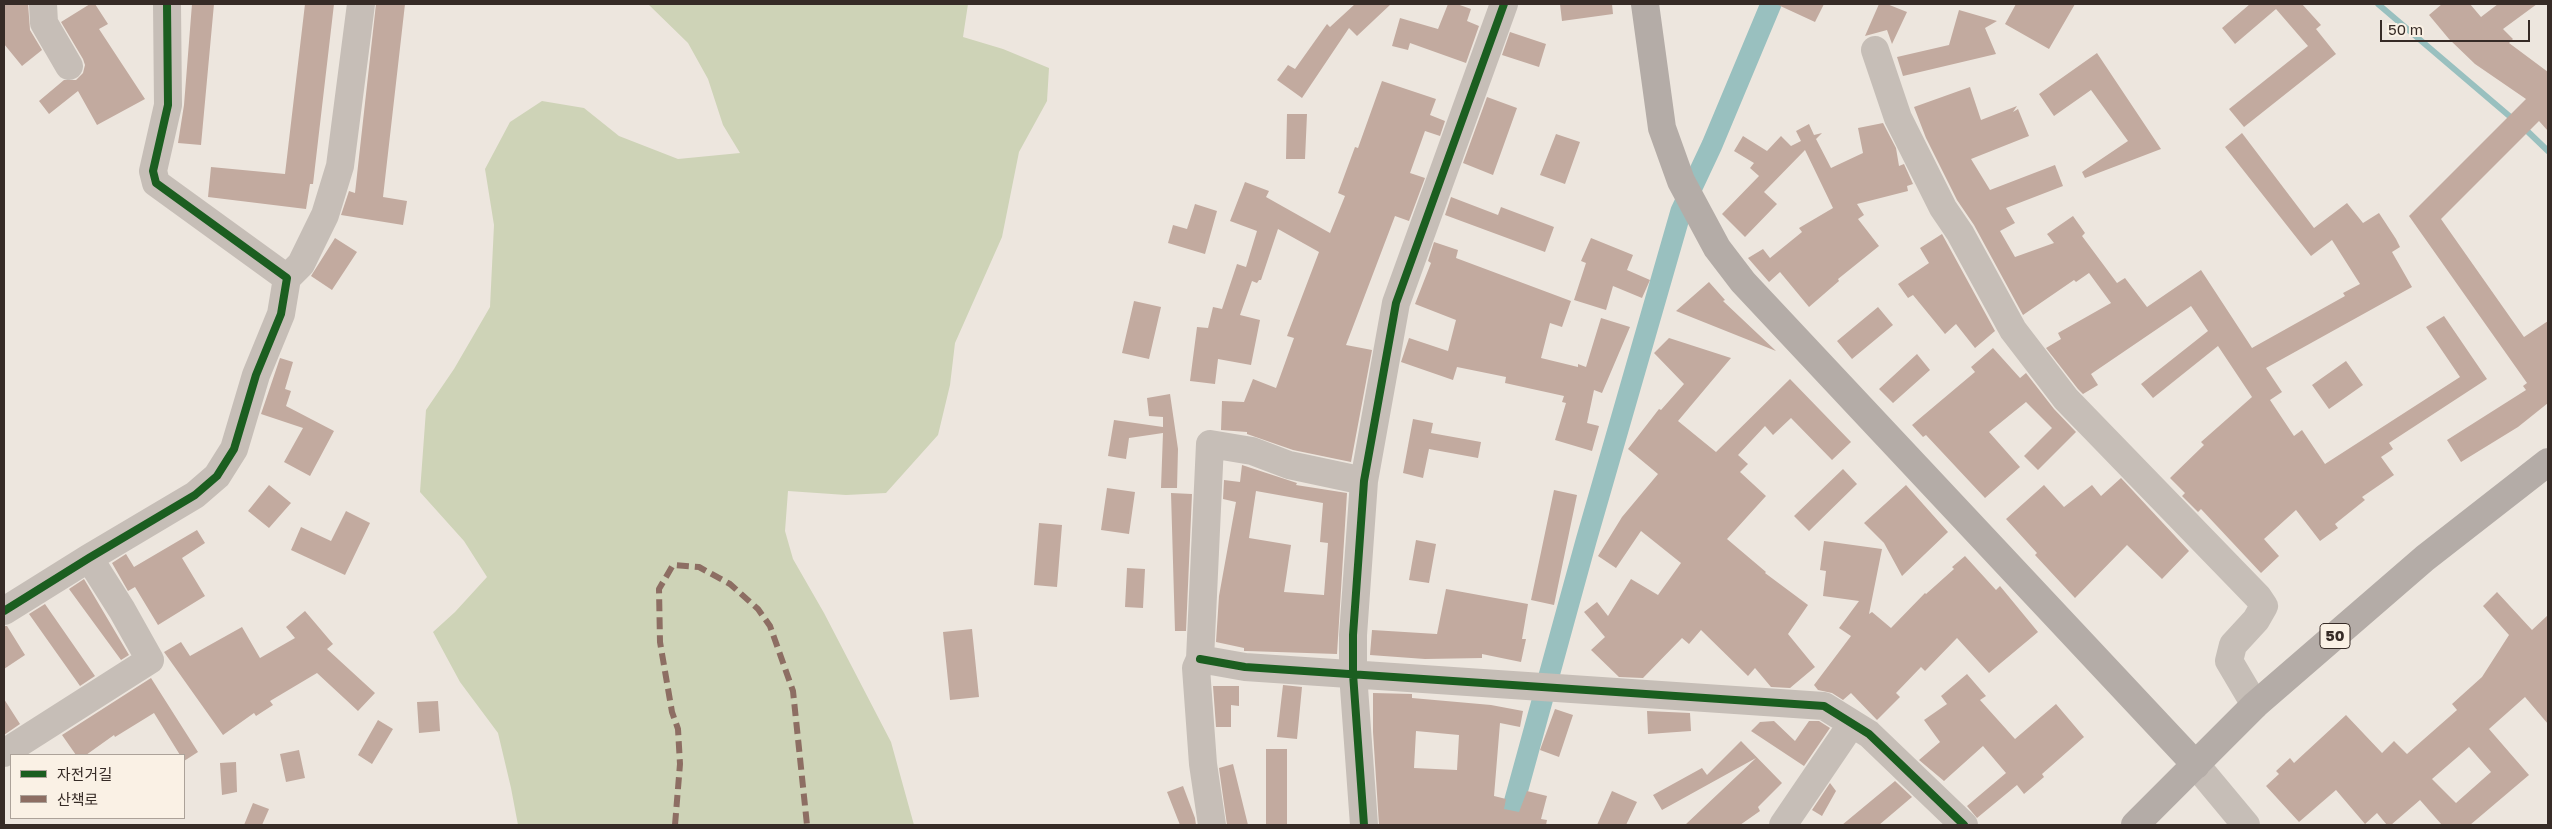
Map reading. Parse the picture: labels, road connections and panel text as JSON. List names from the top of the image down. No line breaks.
{"streets":{"main road":["50"]},"legend":["자전거길","산책로"],"scale_bar":"50 m"}
